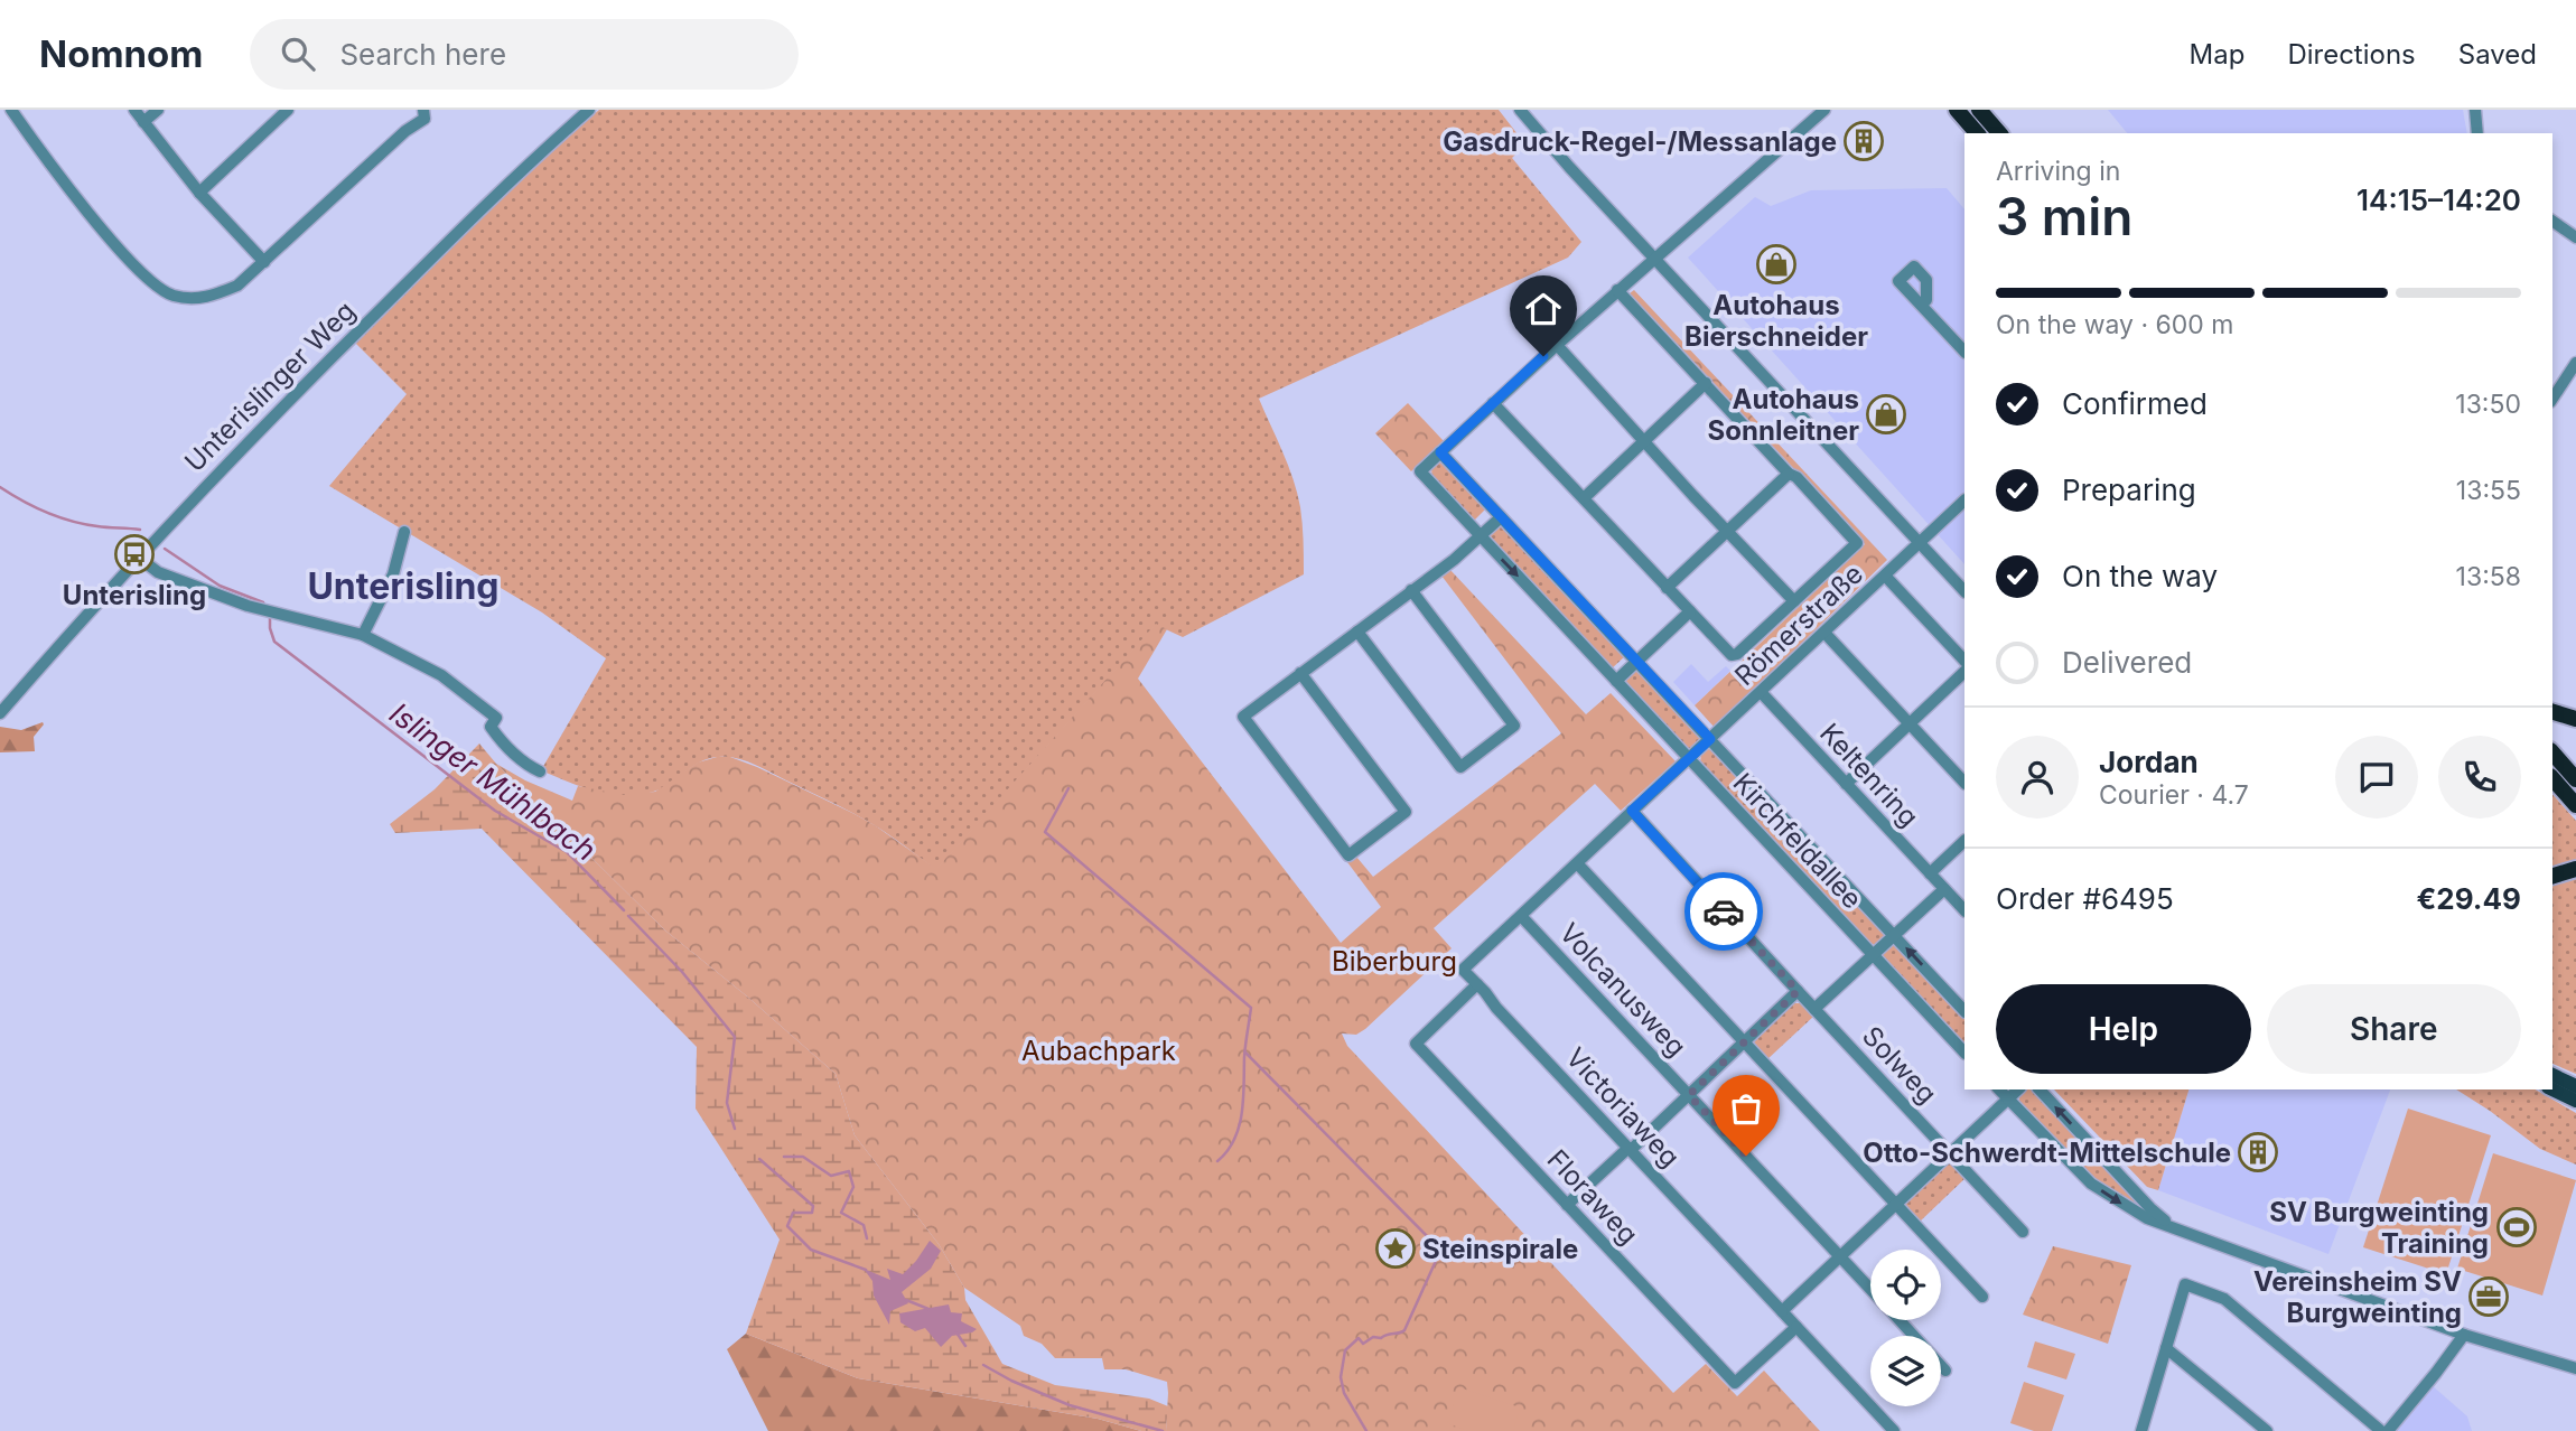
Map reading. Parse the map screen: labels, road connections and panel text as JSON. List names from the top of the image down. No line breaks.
{"streets":{"street":["Unterislinger Weg","Römerstraße","Keltenring","Kirchfeldallee","Volcanusweg","Solweg","Victoriaweg","Floraweg"]},"crossings":[["Römerstraße","Keltenring"],["Römerstraße","Kirchfeldallee"],["Volcanusweg","Victoriaweg"],["Victoriaweg","Floraweg"]],"districts":["Unterisling"],"water":["Islinger Mühlbach"],"parks":["Biberburg","Aubachpark"],"places":{"building":["Gasdruck-Regel-/Messanlage","Otto-Schwerdt-Mittelschule"],"shop":["Autohaus Bierschneider","Autohaus Sonnleitner"],"bus stop":["Unterisling"],"sports":["SV Burgweinting Training"],"place":["Steinspirale"],"office":["Vereinsheim SV Burgweinting"]},"page":{"header":"Nomnom","search":"Search here","nav":["Map","Directions","Saved"],"heading":["3 min","Arriving in","14:15–14:20"],"panel":["Jordan","Courier · 4.7","Order #6495","€29.49"],"bar":"On the way · 600 m","list":[["Confirmed","13:50"],["Preparing","13:55"],["On the way","13:58"],"Delivered"],"buttons":["Help","Share"]}}
